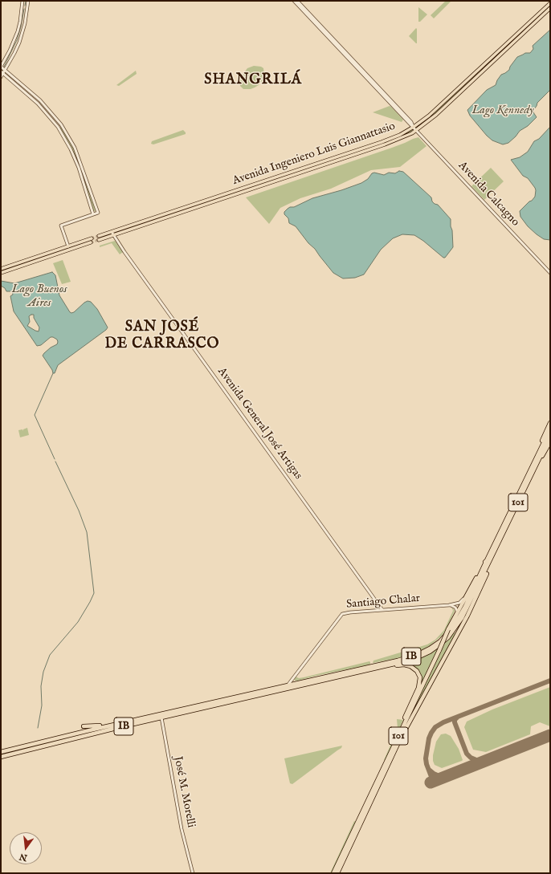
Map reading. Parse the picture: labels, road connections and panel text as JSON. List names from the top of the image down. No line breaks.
{"streets":{"highway":["101","IB"],"main road":["Avenida Ingeniero Luis Giannattasio"],"street":["Avenida Calcagno","Avenida General José Artigas","Santiago Chalar","José M. Morelli"]},"crossings":[["Avenida Ingeniero Luis Giannattasio","Avenida Calcagno"],["Avenida Ingeniero Luis Giannattasio","Avenida General José Artigas"],["Avenida General José Artigas","Santiago Chalar"],["101","Santiago Chalar"],["101","IB"],["Santiago Chalar","IB"],["IB","José M. Morelli"]],"districts":["SHANGRILÁ","SAN JOSÉ DE CARRASCO"],"water":["Lago Kennedy","Lago Buenos Aires"],"north":"bottom"}
